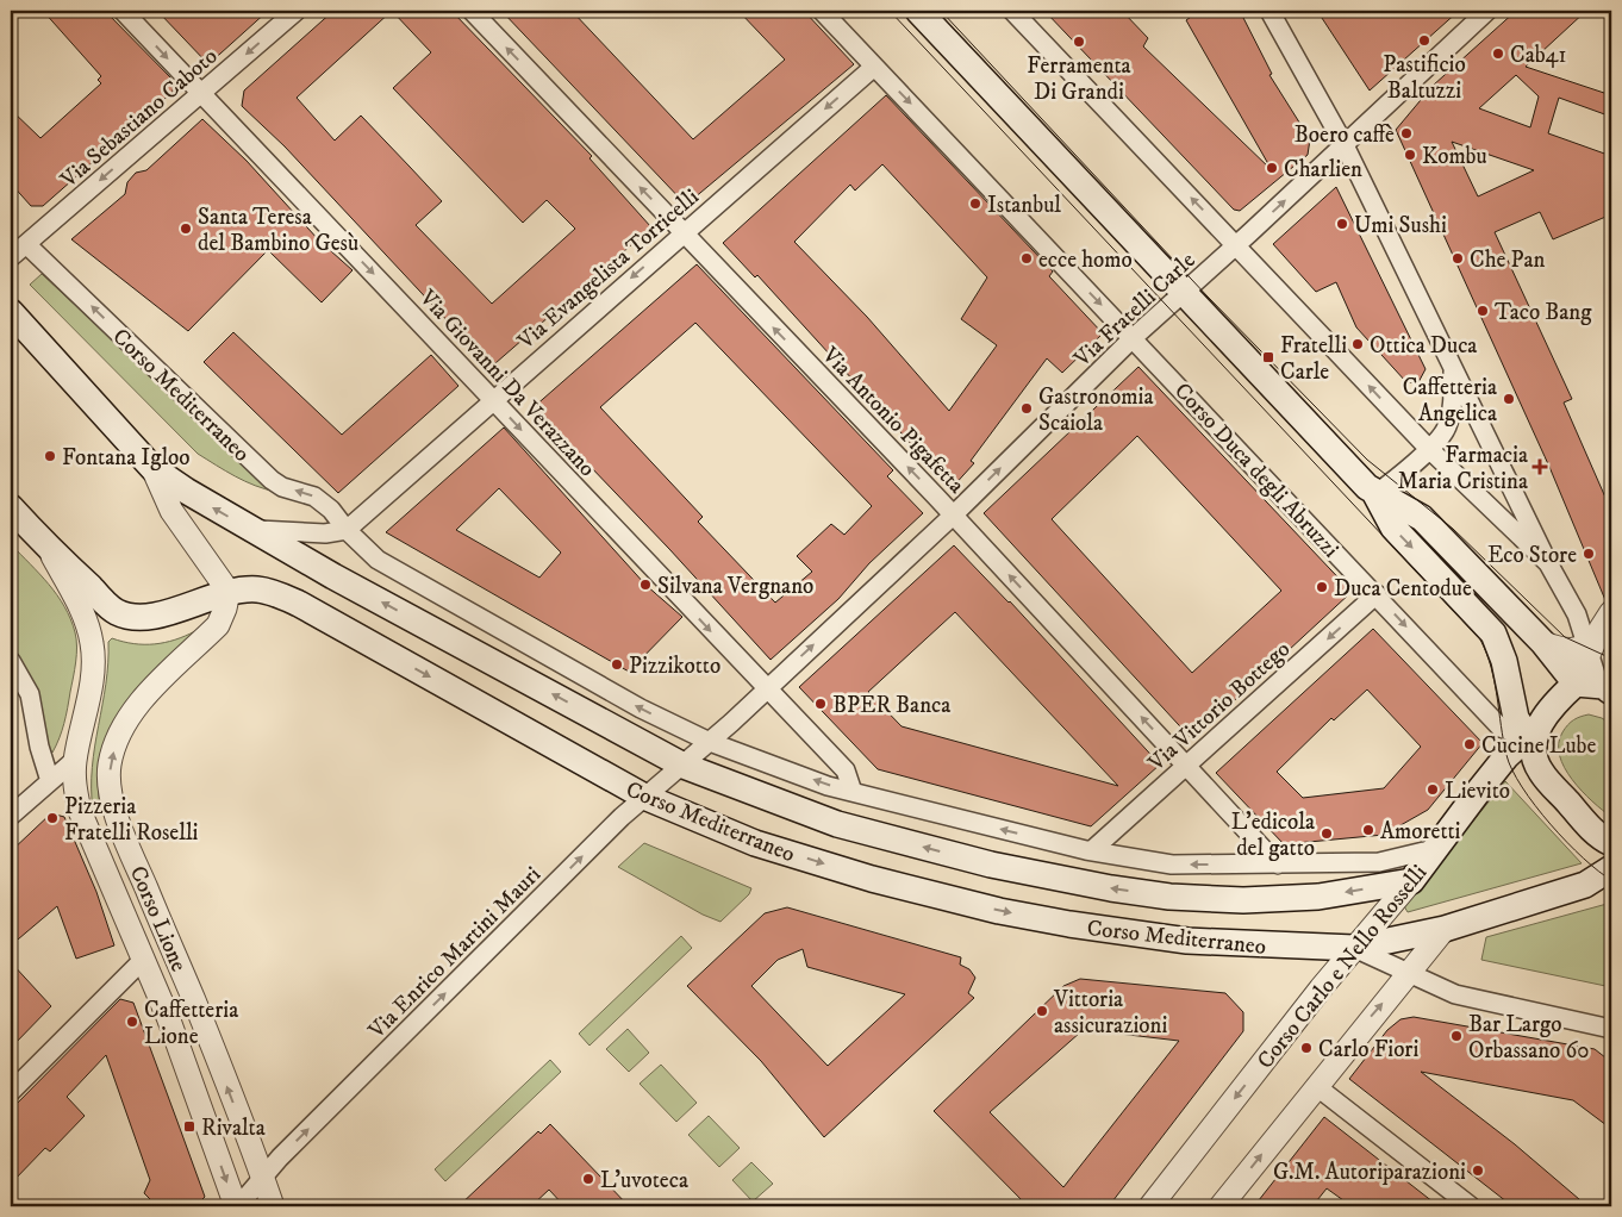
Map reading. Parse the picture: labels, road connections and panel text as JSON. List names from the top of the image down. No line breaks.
{"streets":{"main road":["Corso Mediterraneo","Corso Lione","Corso Carlo e Nello Rosselli"],"street":["Via Sebastiano Caboto","Via Evangelista Torricelli","Via Fratelli Carle","Via Giovanni Da Verazzano","Via Antonio Pigafetta","Corso Duca degli Abruzzi","Via Vittorio Bottego","Via Enrico Martini Mauri"]},"crossings":[["Via Sebastiano Caboto","Via Giovanni Da Verazzano"],["Via Sebastiano Caboto","Corso Mediterraneo"],["Via Evangelista Torricelli","Via Giovanni Da Verazzano"],["Via Evangelista Torricelli","Corso Mediterraneo"],["Via Evangelista Torricelli","Via Antonio Pigafetta"],["Via Evangelista Torricelli","Corso Duca degli Abruzzi"],["Via Fratelli Carle","Via Giovanni Da Verazzano"],["Via Fratelli Carle","Corso Mediterraneo"],["Via Fratelli Carle","Via Antonio Pigafetta"],["Via Fratelli Carle","Corso Duca degli Abruzzi"],["Via Fratelli Carle","Via Enrico Martini Mauri"],["Via Giovanni Da Verazzano","Corso Mediterraneo"],["Corso Mediterraneo","Via Antonio Pigafetta"],["Corso Mediterraneo","Via Vittorio Bottego"],["Corso Mediterraneo","Corso Lione"],["Corso Mediterraneo","Via Enrico Martini Mauri"],["Corso Mediterraneo","Corso Carlo e Nello Rosselli"],["Via Antonio Pigafetta","Via Vittorio Bottego"],["Corso Duca degli Abruzzi","Via Vittorio Bottego"],["Corso Duca degli Abruzzi","Corso Carlo e Nello Rosselli"],["Corso Lione","Via Enrico Martini Mauri"]],"one_way":["Via Sebastiano Caboto","Via Evangelista Torricelli","Via Fratelli Carle","Via Giovanni Da Verazzano","Via Antonio Pigafetta","Via Vittorio Bottego","Via Enrico Martini Mauri","Corso Carlo e Nello Rosselli"],"places":{"other":["Pastificio Baltuzzi","Ferramenta Di Grandi","Cab41","Boero caffè","Kombu","Charlien","Istanbul","Umi Sushi","Santa Teresa del Bambino Gesù","ecce homo","Che Pan","Taco Bang","Ottica Duca","Caffetteria Angelica","Gastronomia Scaiola","Fontana Igloo","Eco Store","Silvana Vergnano","Duca Centodue","Pizzikotto","BPER Banca","Cucine Lube","Lievito","Pizzeria Fratelli Roselli","Amoretti","L'edicola del gatto","Vittoria assicurazioni","Caffetteria Lione","Bar Largo Orbassano 60","Carlo Fiori","G.M. Autoriparazioni","L'uvoteca"],"transit":["Fratelli Carle","Rivalta"],"health":["Farmacia Maria Cristina"]}}
